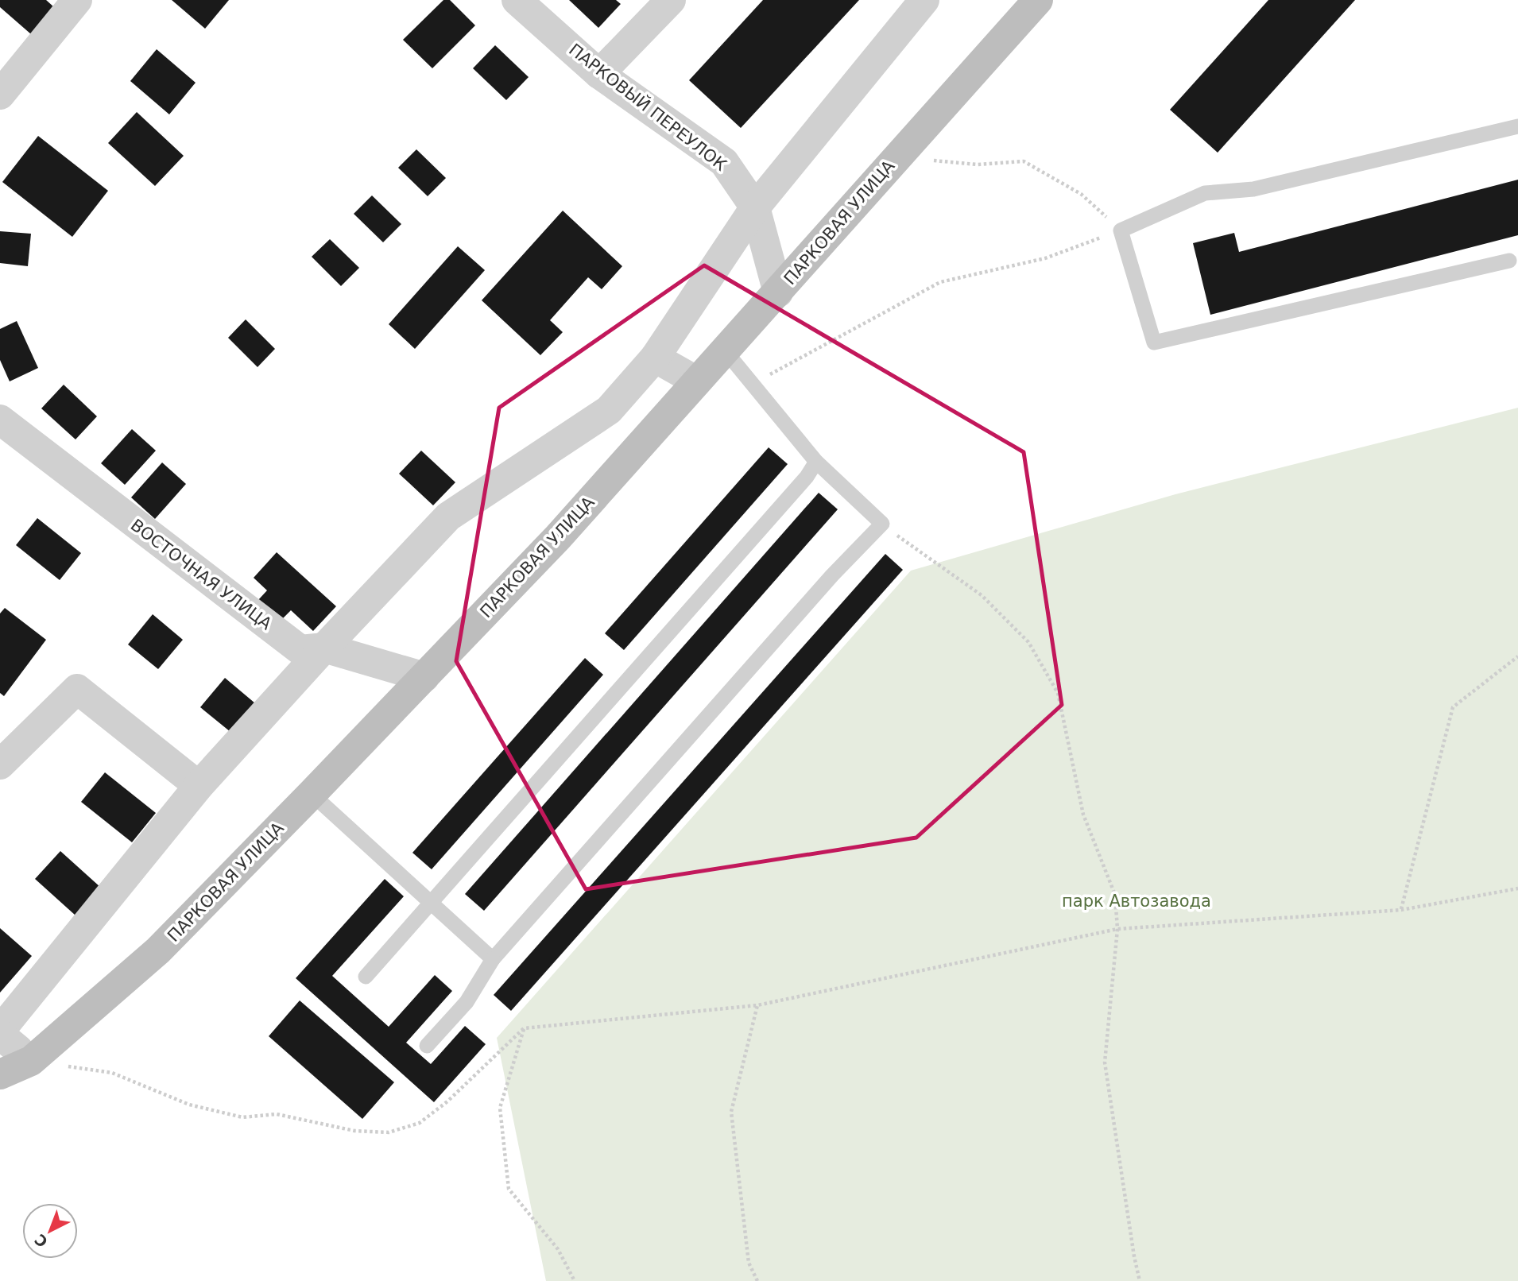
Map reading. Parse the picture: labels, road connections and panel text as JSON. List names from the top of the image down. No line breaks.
{"streets":{"street":["ПАРКОВЫЙ ПЕРЕУЛОК","ПАРКОВАЯ УЛИЦА","ВОСТОЧНАЯ УЛИЦА"]},"crossings":[["ПАРКОВЫЙ ПЕРЕУЛОК","ПАРКОВАЯ УЛИЦА"],["ПАРКОВАЯ УЛИЦА","ВОСТОЧНАЯ УЛИЦА"]],"parks":["парк Автозавода"],"north":"bottom left"}
